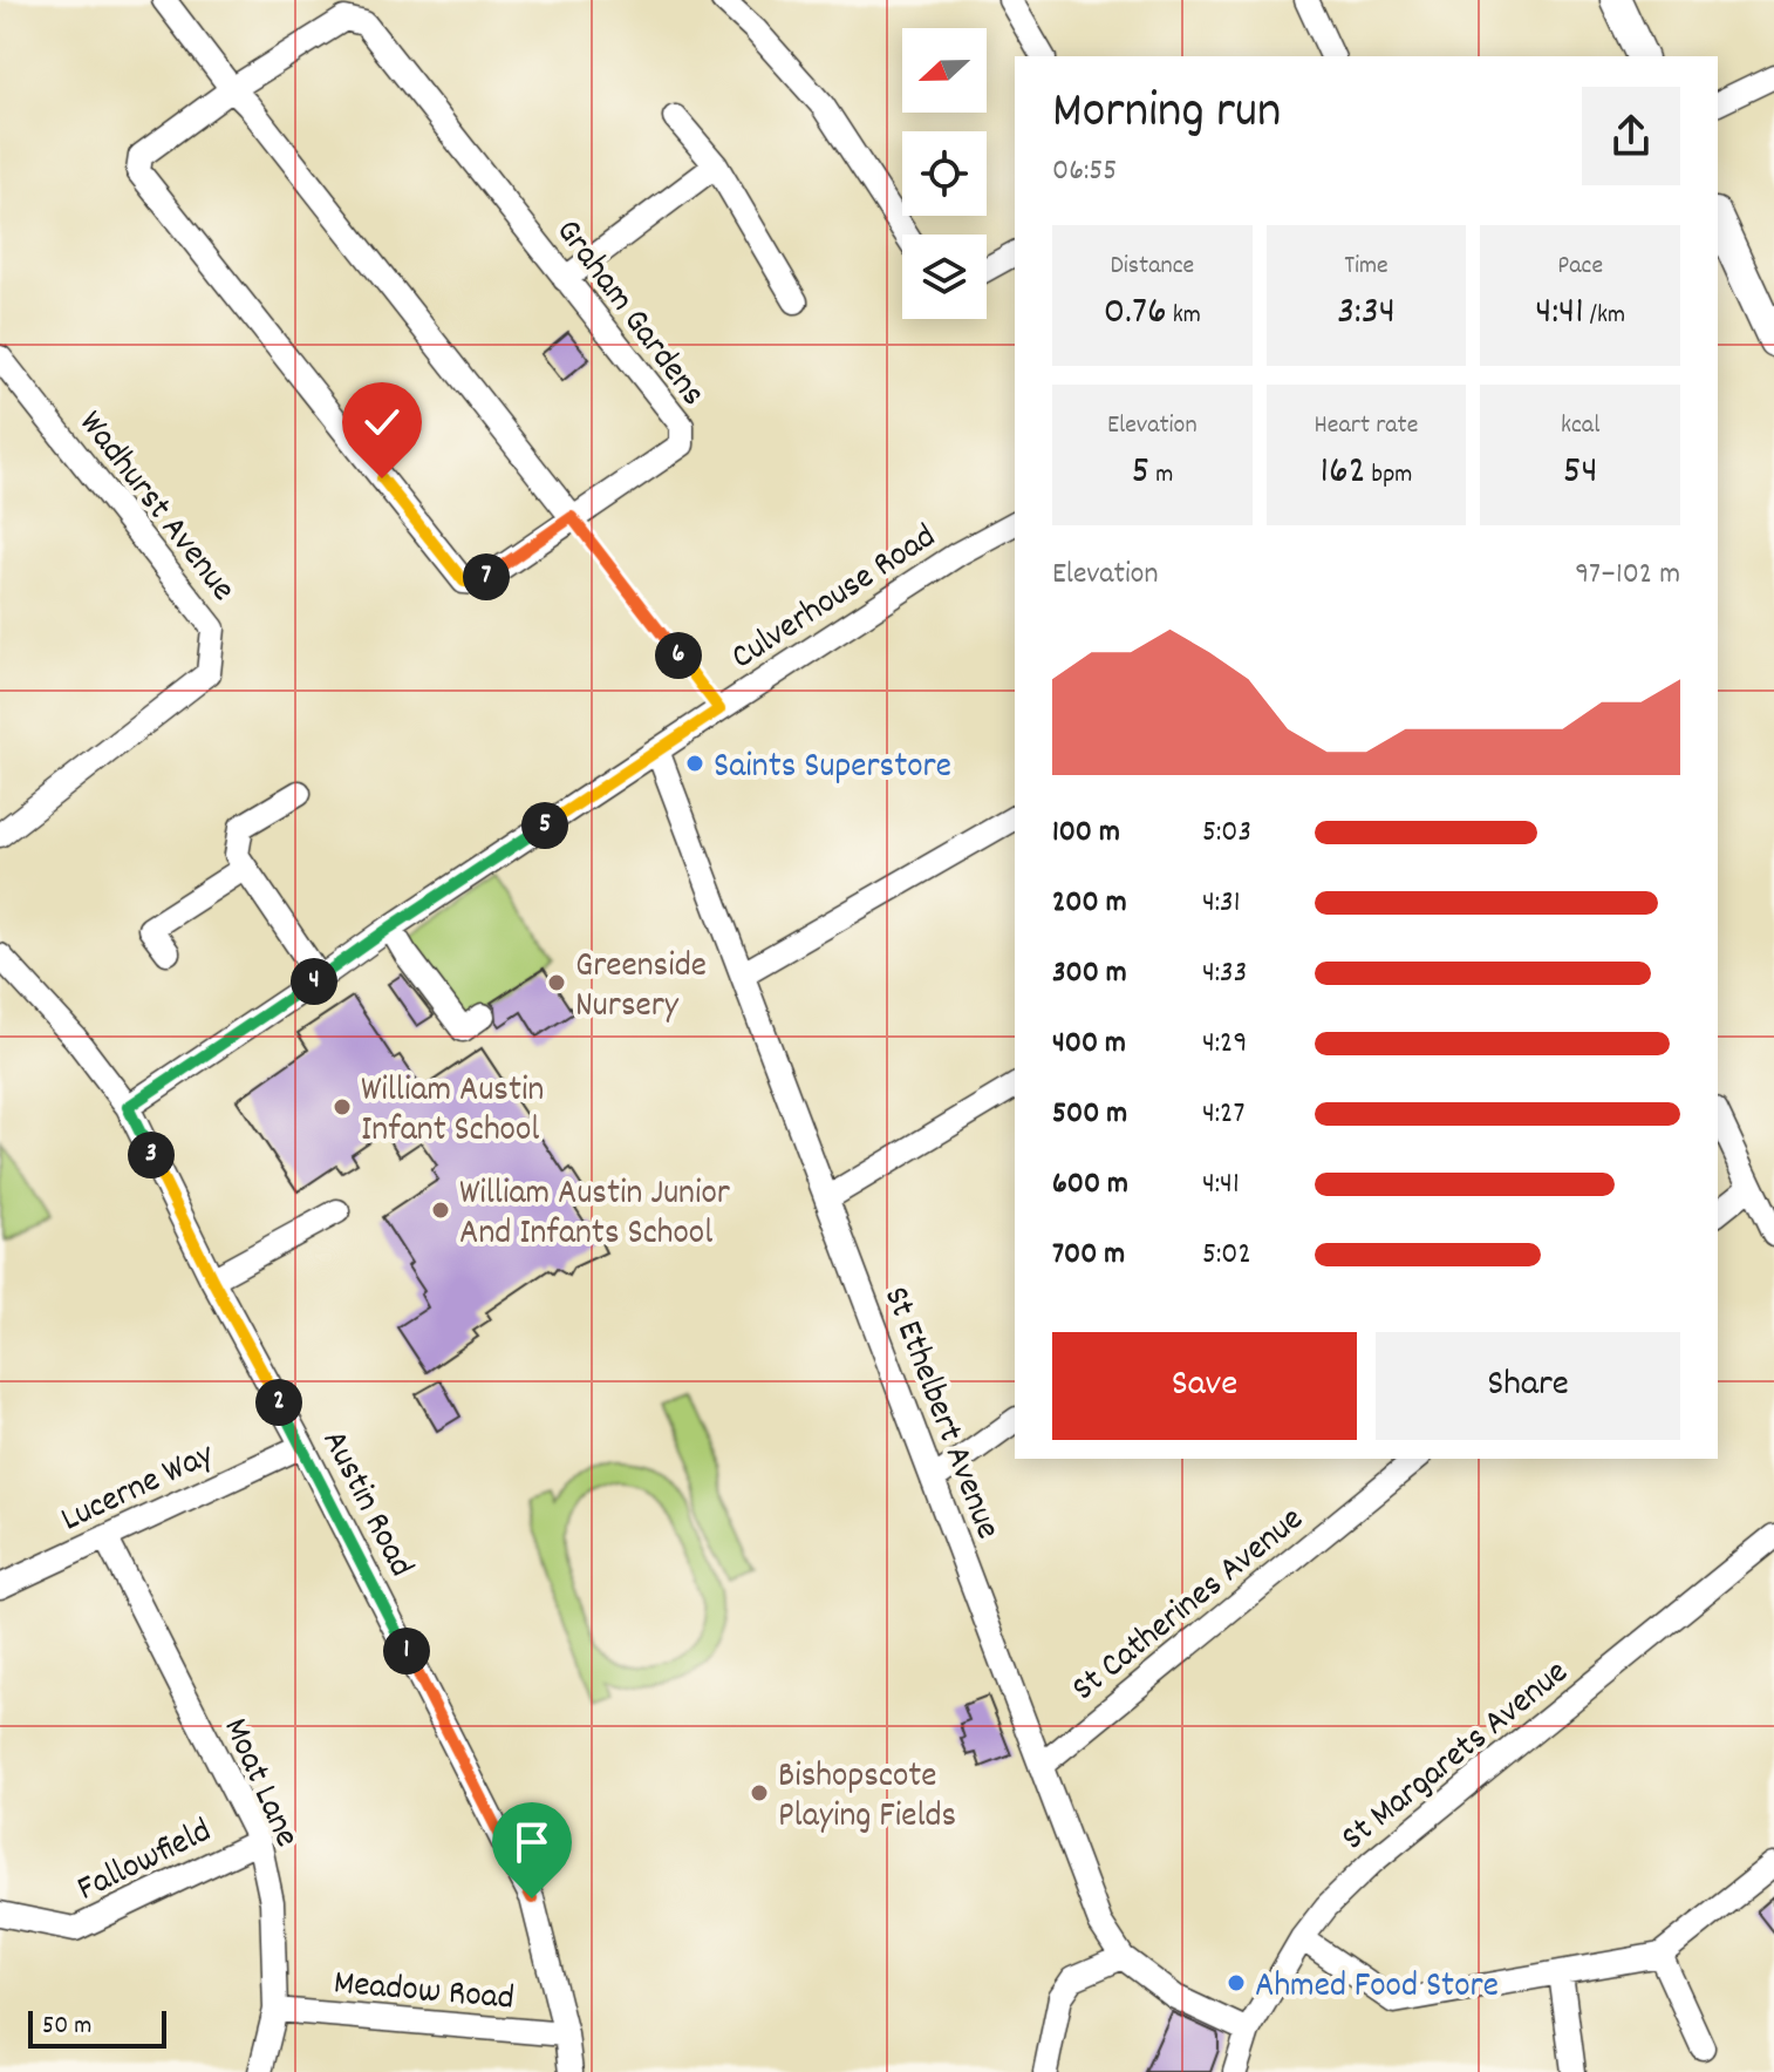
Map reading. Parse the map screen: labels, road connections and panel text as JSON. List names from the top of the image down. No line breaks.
{"streets":{"street":["Graham Gardens","Wadhurst Avenue","Culverhouse Road","St Ethelbert Avenue","Lucerne Way","Austin Road","St Catherines Avenue","St Margarets Avenue","Moat Lane","Fallowfield","Meadow Road"]},"crossings":[["Culverhouse Road","St Ethelbert Avenue"],["Culverhouse Road","Austin Road"],["St Ethelbert Avenue","St Catherines Avenue"],["St Ethelbert Avenue","St Margarets Avenue"],["Lucerne Way","Austin Road"],["Lucerne Way","Moat Lane"],["Austin Road","Meadow Road"],["Moat Lane","Fallowfield"],["Moat Lane","Meadow Road"]],"places":["Saints Superstore","Greenside Nursery","William Austin Infant School","William Austin Junior And Infants School","Bishopscote Playing Fields","Ahmed Food Store"],"scale_bar":"50 m","north":"left","page":{"heading":["Morning run","06:55"],"stats":[["Distance","0.76 km"],["Time","3:34"],["Pace","4:41 /km"],["Elevation","5 m"],["Heart rate","162 bpm"],["kcal","54"]],"chart":["Elevation","97–102 m"],"pins":["7","6","5","4","3","2","1"],"list":[{"name":"100 m","note":"5:03"},{"name":"200 m","note":"4:31"},{"name":"300 m","note":"4:33"},{"name":"400 m","note":"4:29"},{"name":"500 m","note":"4:27"},{"name":"600 m","note":"4:41"},{"name":"700 m","note":"5:02"}],"buttons":["Save","Share"],"scale":"50 m"}}
